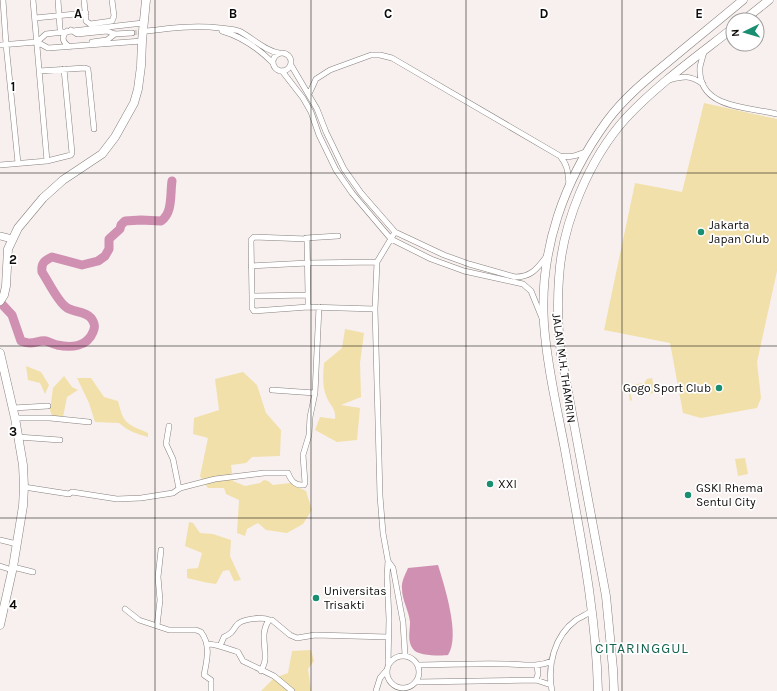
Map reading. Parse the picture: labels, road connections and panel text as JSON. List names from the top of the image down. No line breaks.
{"streets":{"main road":["JALAN M.H. THAMRIN"]},"districts":["CITARINGGUL"],"places":["Jakarta Japan Club","Gogo Sport Club","XXI","GSKI Rhema Sentul City","Universitas Trisakti"],"north":"left","grid":{"columns":["A","B","C","D","E"],"rows":["1","2","3","4"]}}
